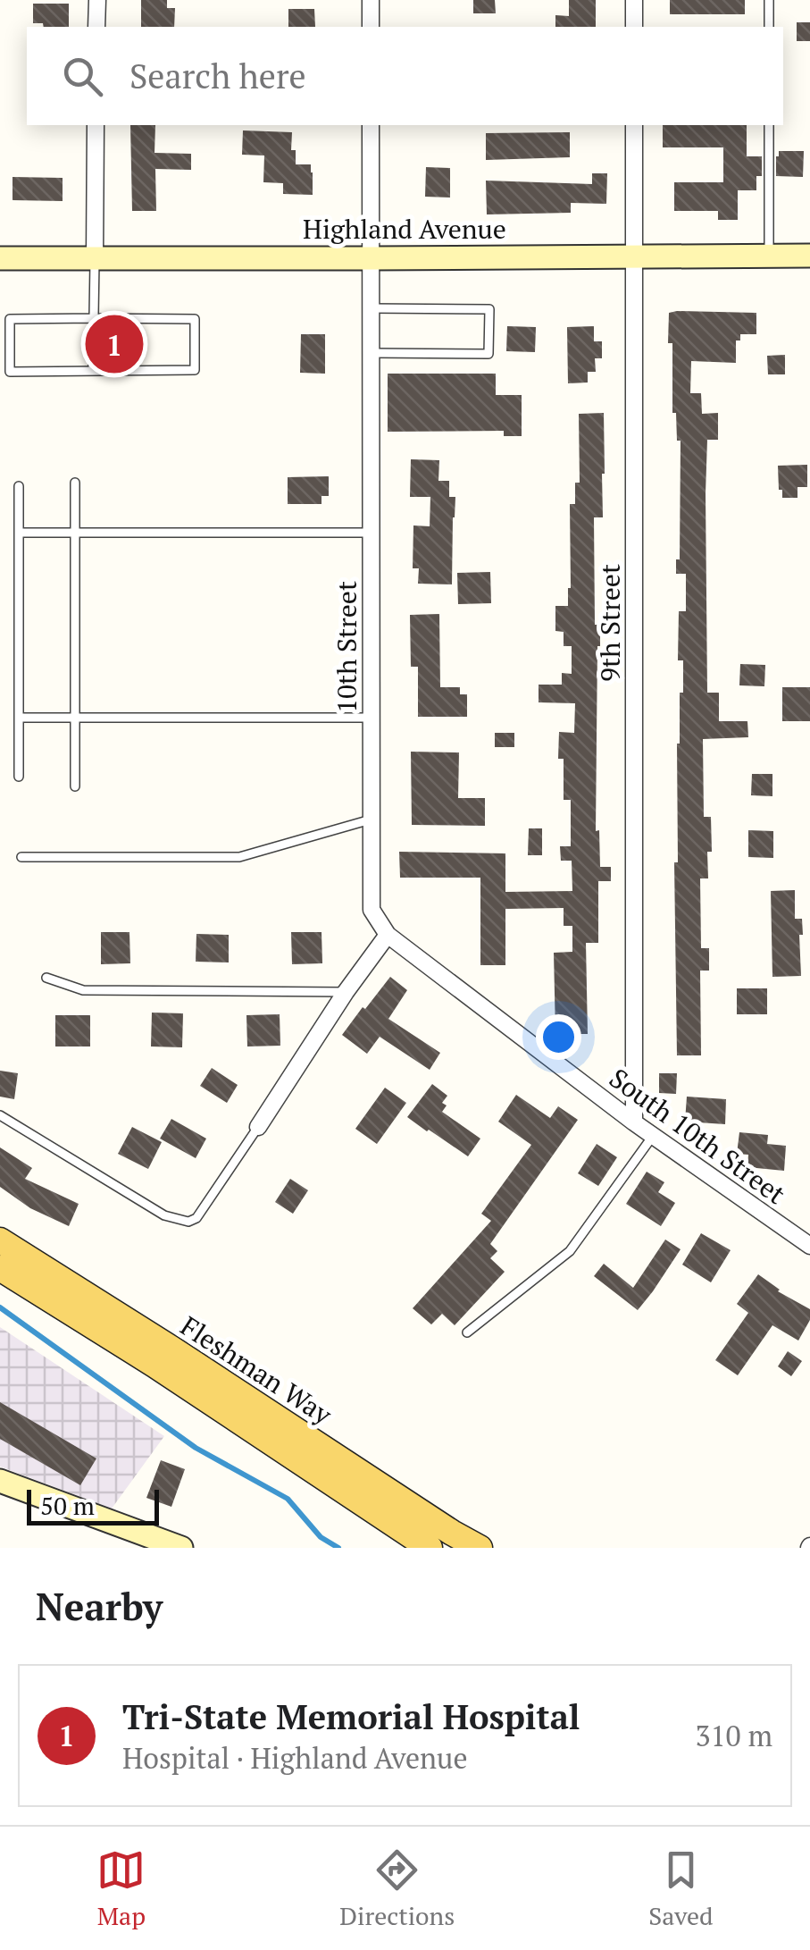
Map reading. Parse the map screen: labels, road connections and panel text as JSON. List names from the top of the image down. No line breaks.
{"streets":{"main road":["Highland Avenue","Fleshman Way"],"street":["9th Street","10th Street","South 10th Street"]},"crossings":[["Highland Avenue","9th Street"],["Highland Avenue","10th Street"],["9th Street","South 10th Street"],["10th Street","South 10th Street"]],"scale_bar":"50 m","page":{"search":"Search here","pins":"1","scale":"50 m","heading":"Nearby","list":[{"mark":"1","name":"Tri-State Memorial Hospital","note":"Hospital · Highland Avenue","value":"310 m"}],"nav":["Map","Directions","Saved"]}}
